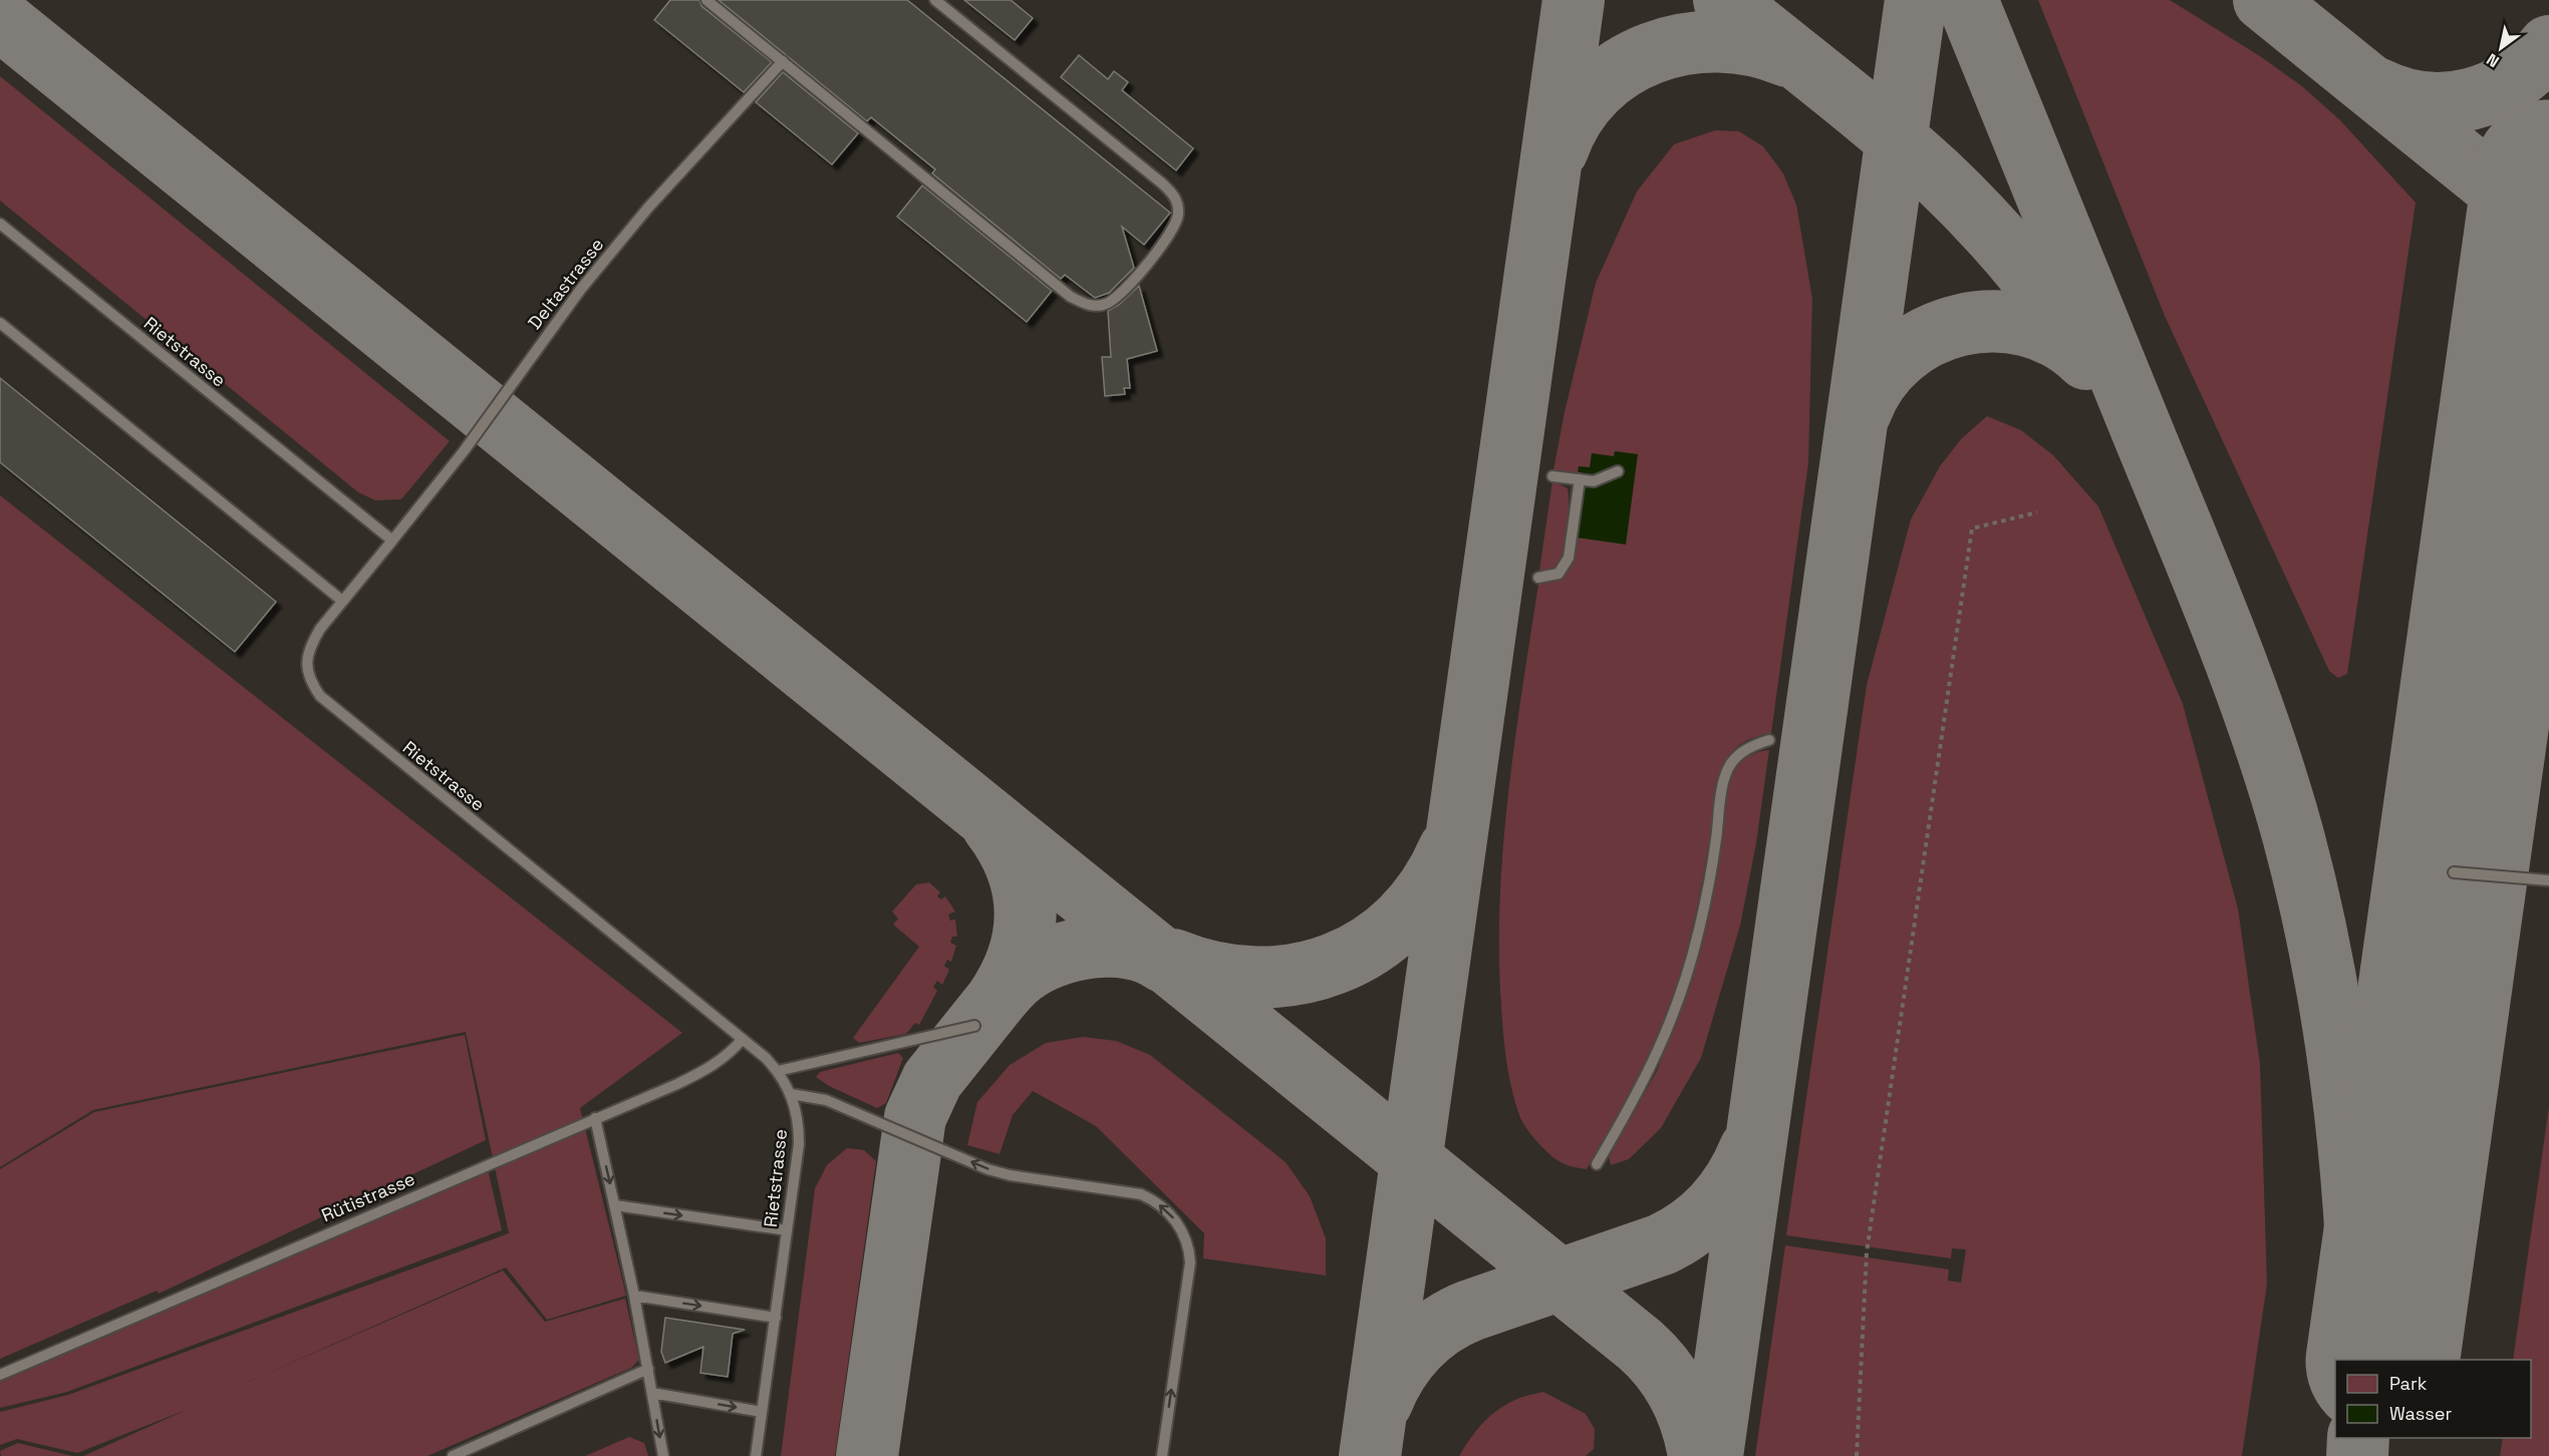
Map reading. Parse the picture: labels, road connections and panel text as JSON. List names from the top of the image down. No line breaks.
{"streets":{"lane":["Deltastrasse","Rietstrasse","Rütistrasse"]},"crossings":[["Deltastrasse","Rietstrasse"],["Rietstrasse","Rütistrasse"]],"legend":["Park","Wasser"],"north":"bottom left"}
